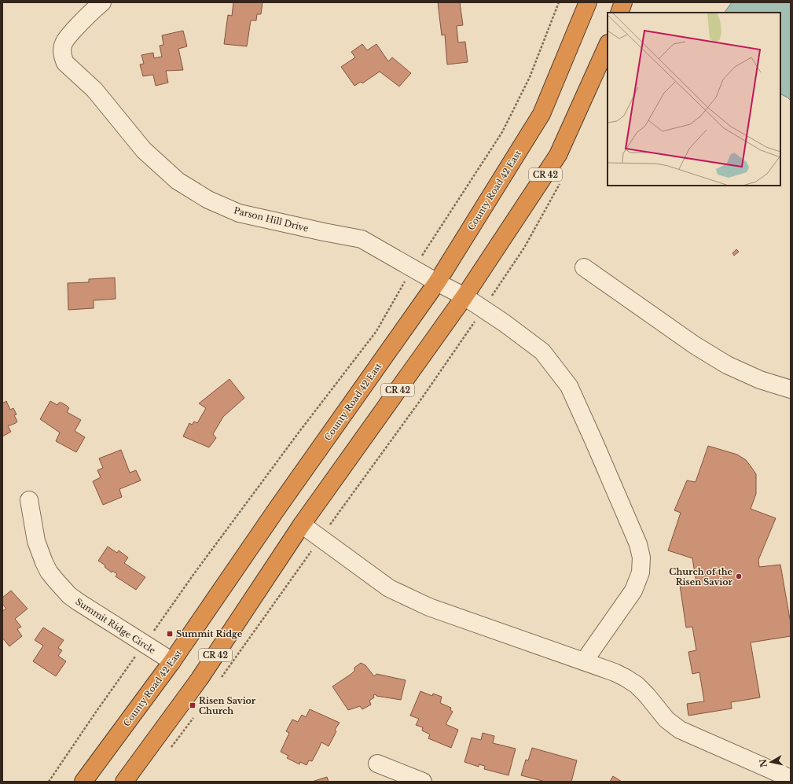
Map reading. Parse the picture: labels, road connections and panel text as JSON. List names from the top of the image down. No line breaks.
{"streets":{"highway":["CR 42","County Road 42 East"],"street":["Parson Hill Drive","Summit Ridge Circle"]},"crossings":[["CR 42","Parson Hill Drive"],["County Road 42 East","Parson Hill Drive"],["County Road 42 East","Summit Ridge Circle"]],"places":{"other":["Church of the Risen Savior"],"transit":["Summit Ridge","Risen Savior Church"]},"north":"left"}
